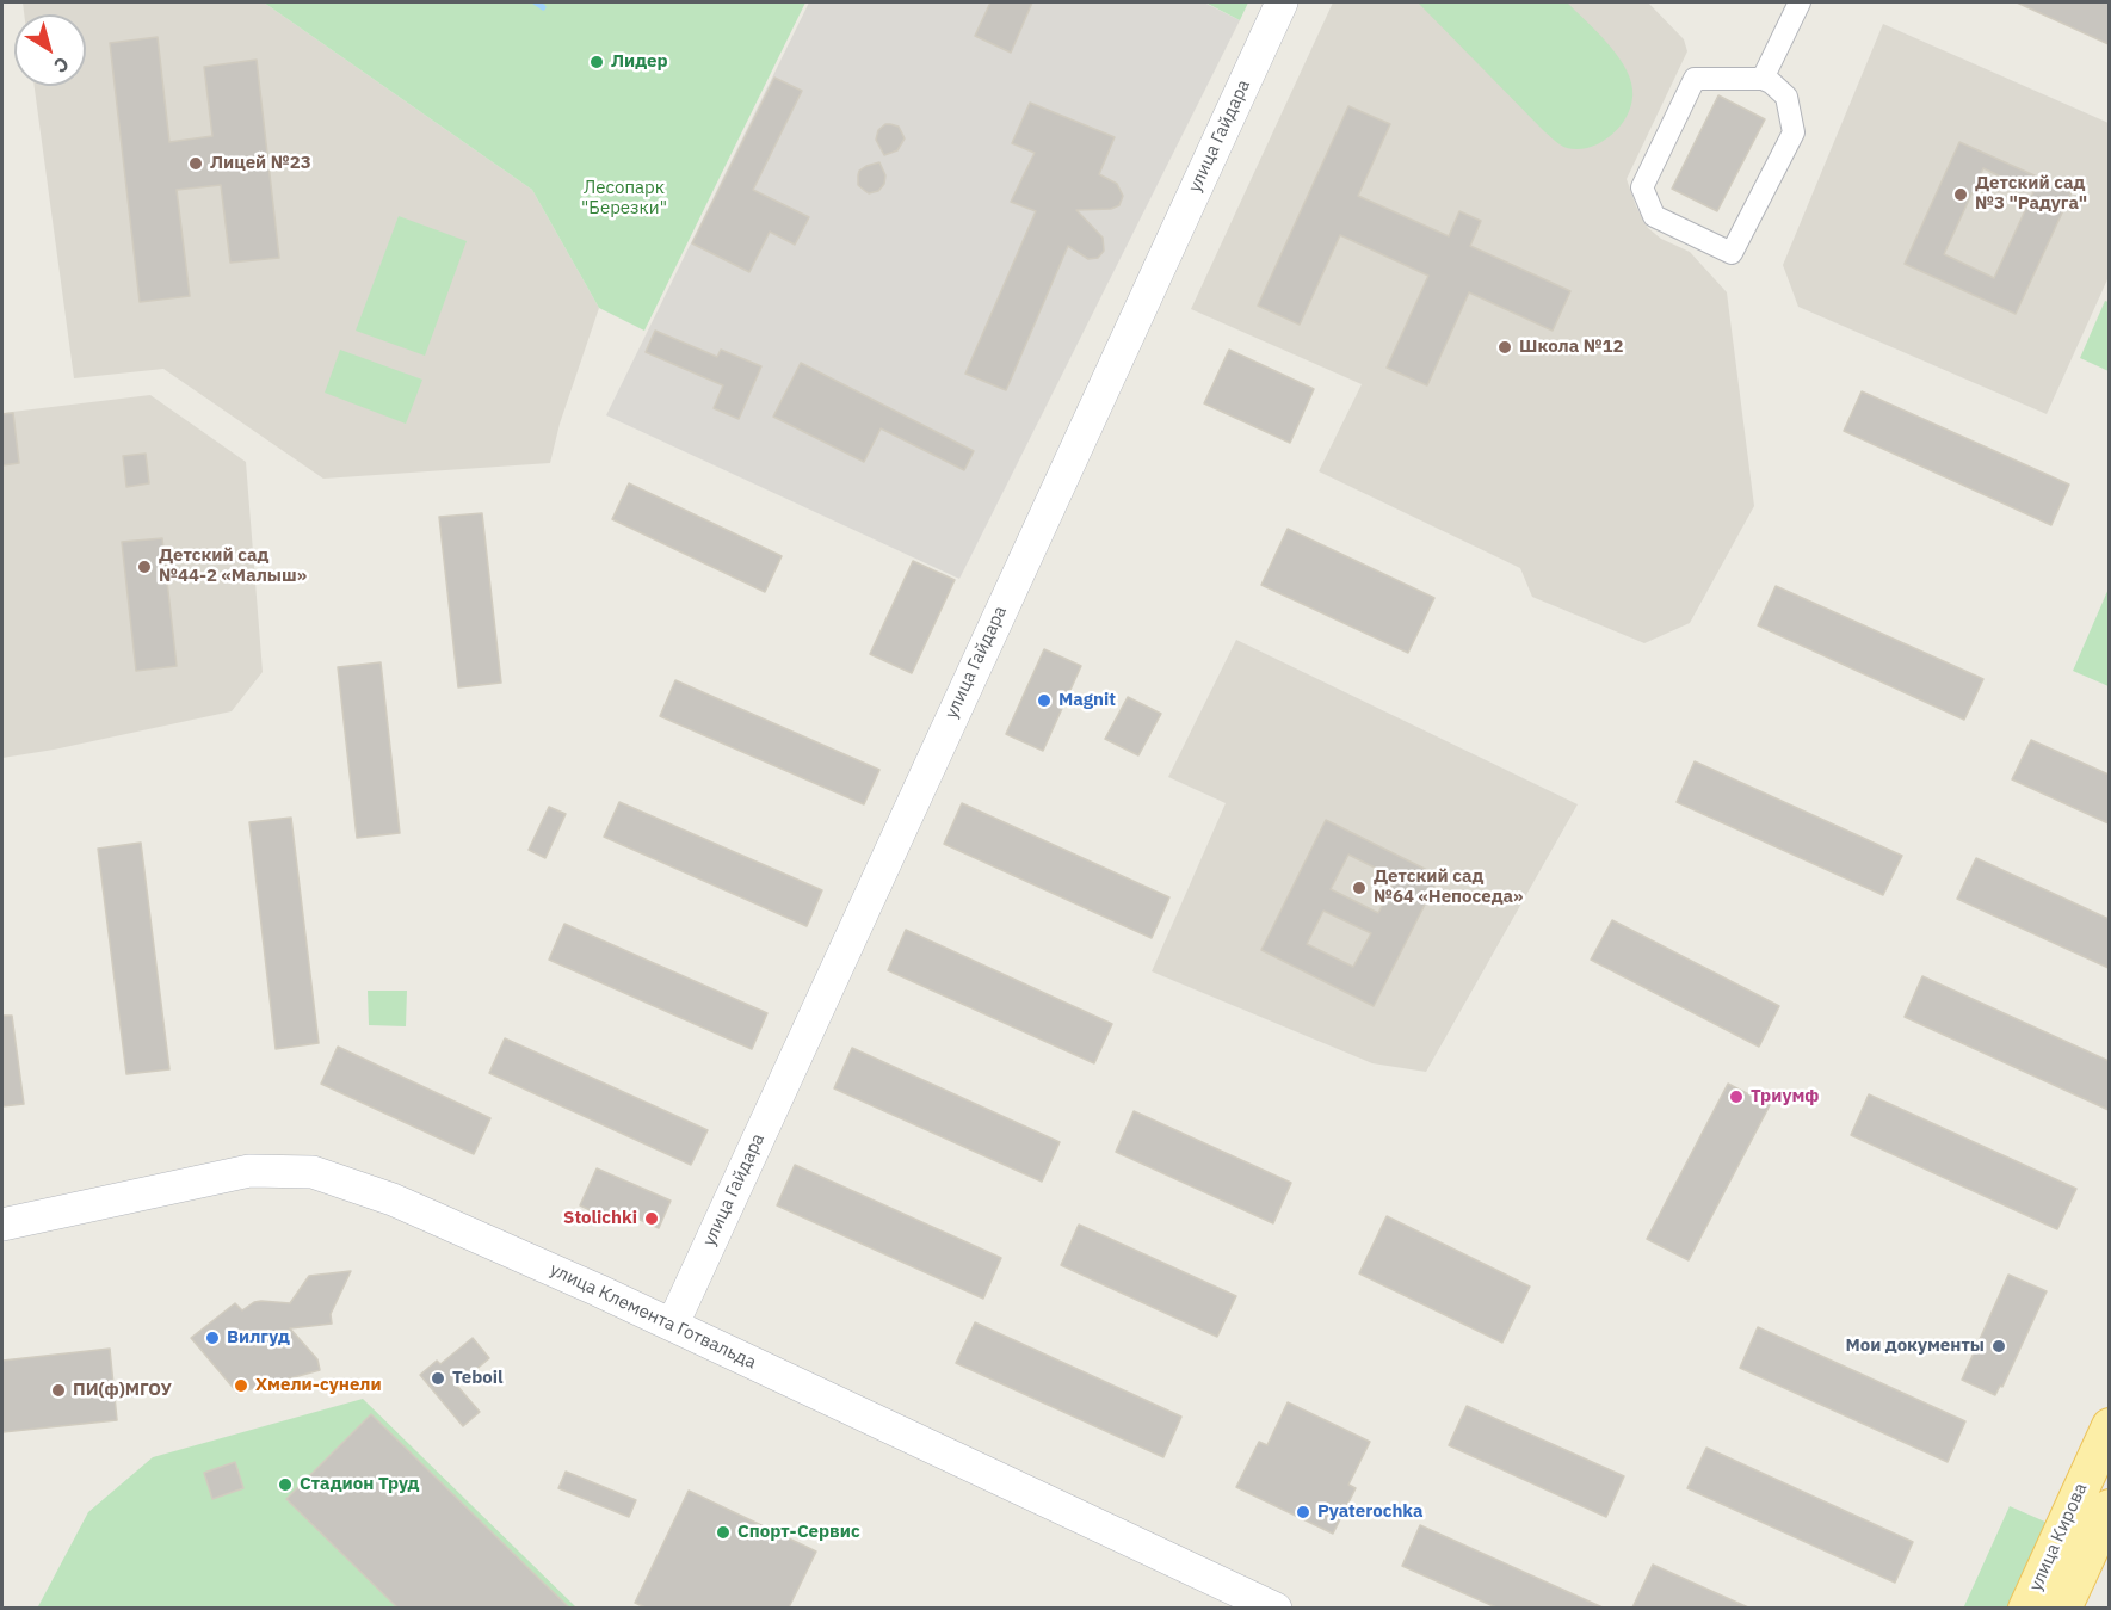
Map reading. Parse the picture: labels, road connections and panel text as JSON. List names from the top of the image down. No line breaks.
{"streets":{"main road":["улица Кирова"],"street":["улица Гайдара","улица Клемента Готвальда"]},"crossings":[["улица Гайдара","улица Клемента Готвальда"]],"parks":["Лесопарк \"Березки\""],"places":["Лидер","Лицей №23","Детский сад №3 \"Радуга\"","Школа №12","Детский сад №44-2 «Малыш»","Magnit","Детский сад №64 «Непоседа»","Триумф","Stolichki","Вилгуд","Мои документы","Teboil","Хмели-сунели","ПИ(ф)МГОУ","Стадион Труд","Pyaterochka","Спорт-Сервис"],"north":"bottom right"}
